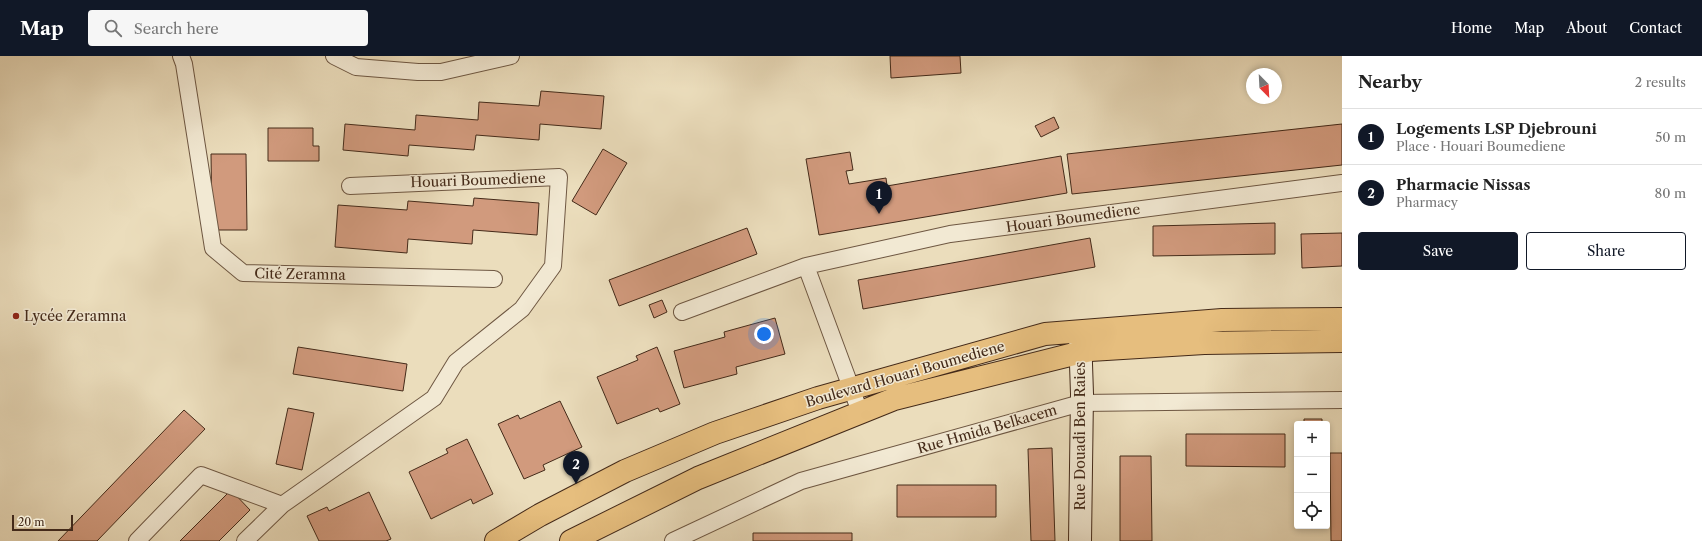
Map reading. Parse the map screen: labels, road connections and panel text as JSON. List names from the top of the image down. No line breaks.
{"streets":{"highway":["Boulevard Houari Boumediene"],"street":["Houari Boumediene","Cité Zeramna","Rue Hmida Belkacem","Rue Douadi Ben Raies"]},"crossings":[["Boulevard Houari Boumediene","Rue Douadi Ben Raies"],["Rue Hmida Belkacem","Rue Douadi Ben Raies"]],"places":["Lycée Zeramna"],"scale_bar":"20 m","north":"bottom right","page":{"header":"Map","search":"Search here","nav":["Home","Map","About","Contact"],"heading":["Nearby","2 results"],"list":[{"mark":"1","name":"Logements LSP Djebrouni","note":"Place · Houari Boumediene","value":"50 m"},{"mark":"2","name":"Pharmacie Nissas","note":"Pharmacy","value":"80 m"}],"pins":["1","2"],"buttons":["Save","Share"],"map_buttons":["+","−"],"scale":"20 m"}}
